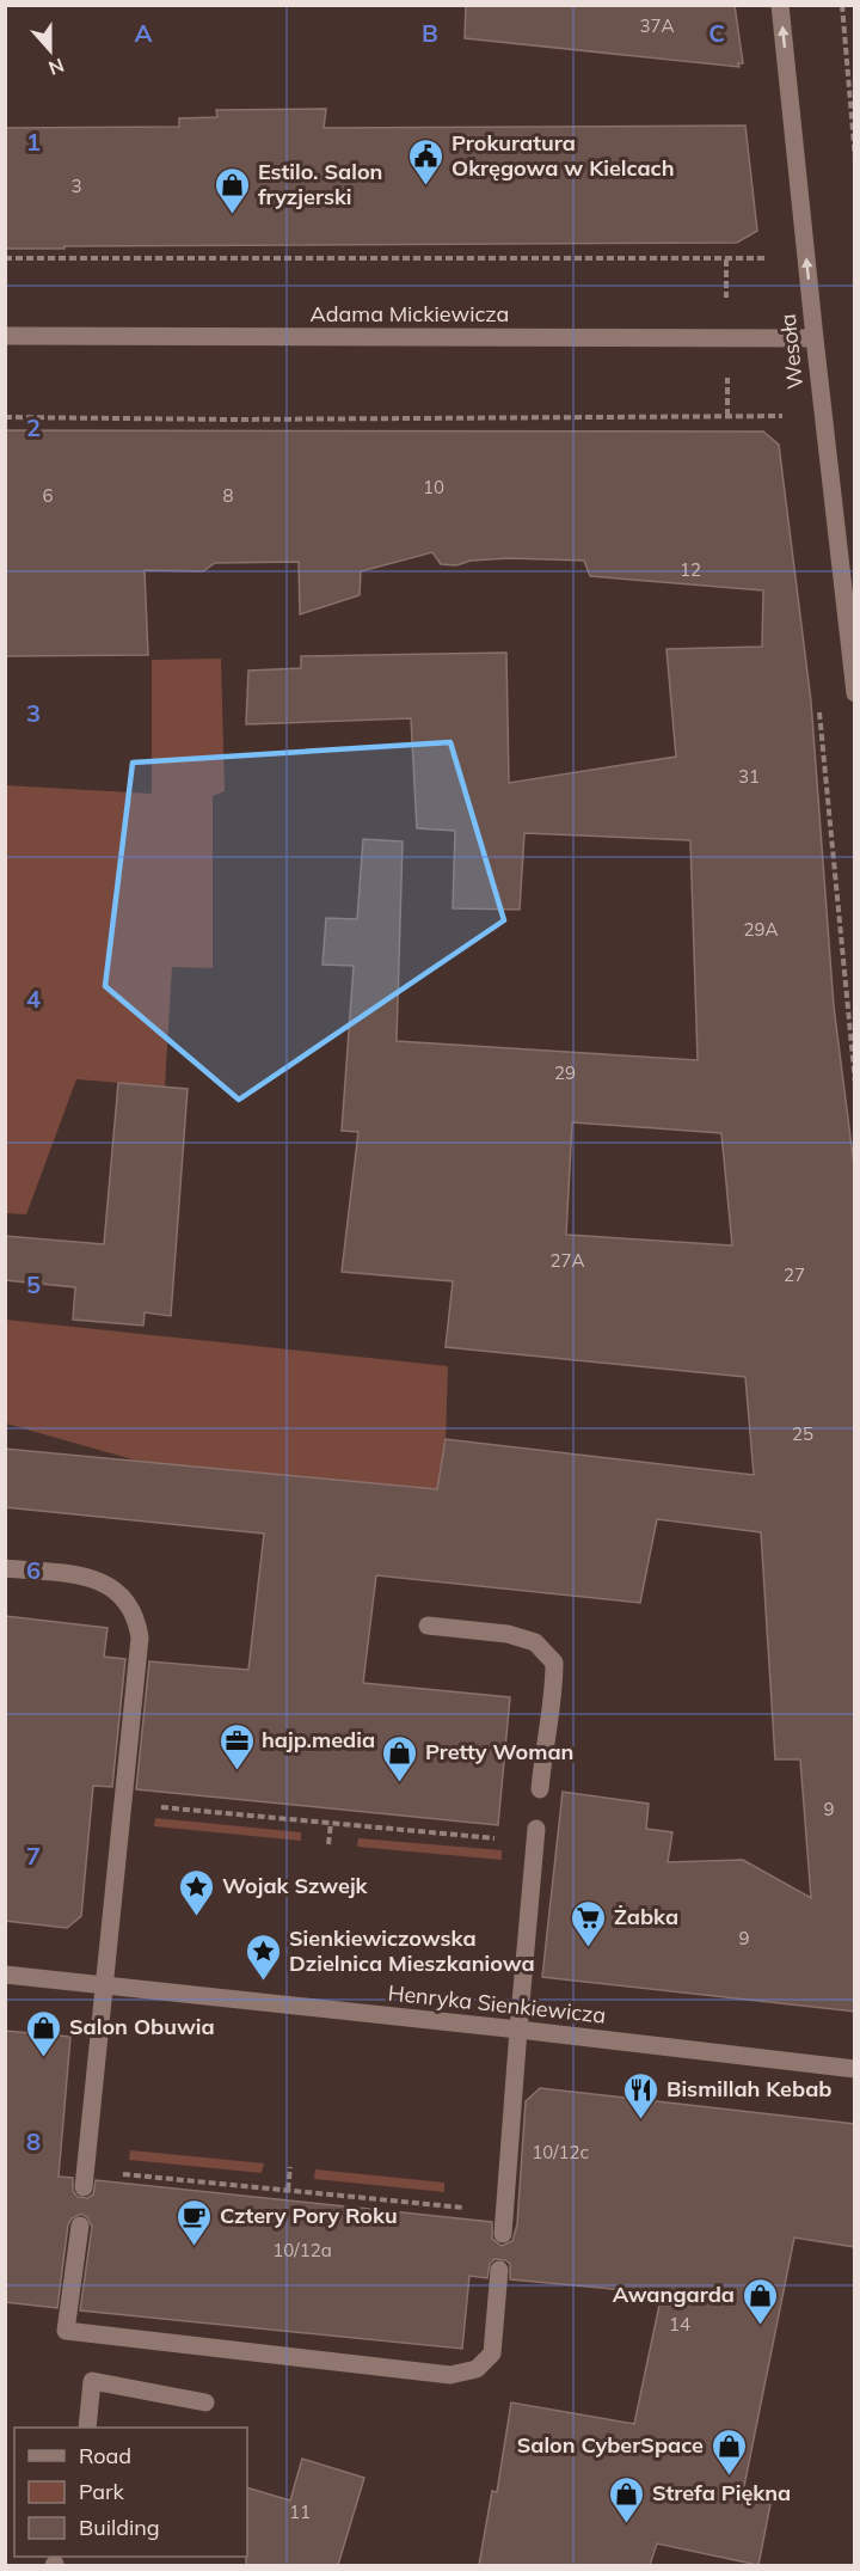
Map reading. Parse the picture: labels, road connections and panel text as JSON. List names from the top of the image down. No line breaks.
{"streets":{"street":["Adama Mickiewicza","Wesoła","Henryka Sienkiewicza"]},"crossings":[["Adama Mickiewicza","Wesoła"]],"one_way":["Wesoła"],"places":{"public building":["Prokuratura Okręgowa w Kielcach"],"shop":["Estilo. Salon fryzjerski","Pretty Woman","Salon Obuwia","Awangarda","Salon CyberSpace","Strefa Piękna"],"office":["hajp.media"],"place":["Wojak Szwejk","Sienkiewiczowska Dzielnica Mieszkaniowa"],"supermarket":["Żabka"],"restaurant":["Bismillah Kebab"],"cafe":["Cztery Pory Roku"]},"house_numbers":["37A","3","10","6","8","12","31","29A","29","27A","27","25","9","9","10/12c","10/12a","14","11"],"legend":["Road","Park","Building"],"north":"bottom","grid":{"columns":["A","B","C"],"rows":["1","2","3","4","5","6","7","8"]}}
